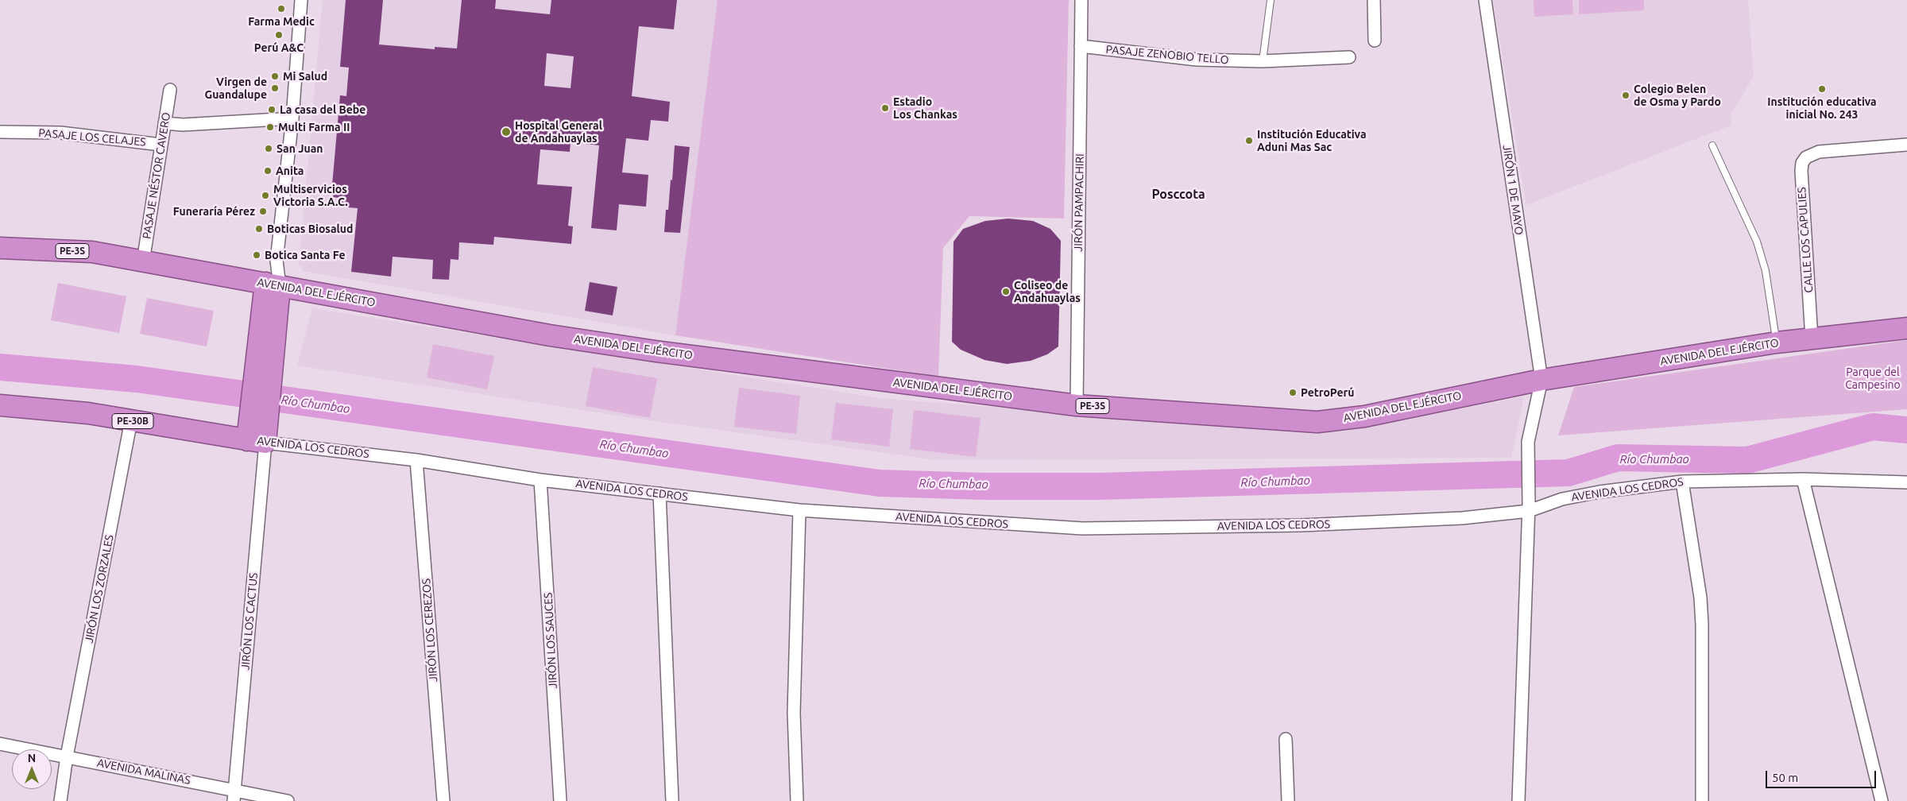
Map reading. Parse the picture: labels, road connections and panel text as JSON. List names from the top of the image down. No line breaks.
{"streets":{"highway":["PE-3S","AVENIDA DEL EJÉRCITO","PE-30B","AVENIDA LOS CEDROS"],"street":["PASAJE ZENOBIO TELLO","PASAJE LOS CELAJES","PASAJE NÉSTOR CAVERO","JIRÓN 1 DE MAYO","JIRÓN PAMPACHIRI","CALLE LOS CAPULIES","JIRÓN LOS ZORZALES","JIRÓN LOS CACTUS","JIRÓN LOS CEREZOS","JIRÓN LOS SAUCES","AVENIDA MALINAS"]},"crossings":[["PASAJE ZENOBIO TELLO","JIRÓN PAMPACHIRI"],["PASAJE LOS CELAJES","PASAJE NÉSTOR CAVERO"],["PASAJE NÉSTOR CAVERO","AVENIDA DEL EJÉRCITO"],["JIRÓN 1 DE MAYO","AVENIDA DEL EJÉRCITO"],["JIRÓN PAMPACHIRI","AVENIDA DEL EJÉRCITO"],["CALLE LOS CAPULIES","AVENIDA DEL EJÉRCITO"],["AVENIDA LOS CEDROS","JIRÓN LOS ZORZALES"],["AVENIDA LOS CEDROS","JIRÓN LOS CACTUS"],["AVENIDA LOS CEDROS","JIRÓN LOS CEREZOS"],["AVENIDA LOS CEDROS","JIRÓN LOS SAUCES"],["JIRÓN LOS ZORZALES","AVENIDA MALINAS"],["JIRÓN LOS CACTUS","AVENIDA MALINAS"]],"districts":["Posccota"],"water":["Río Chumbao"],"parks":["Parque del Campesino"],"places":["Farma Medic","Perú A&C","Mi Salud","Virgen de Guandalupe","Institución educativa inicial No. 243","Colegio Belen de Osma y Pardo","Estadio Los Chankas","La casa del Bebe","Multi Farma II","Hospital General de Andahuaylas","Institución Educativa Aduni Mas Sac","San Juan","Anita","Multiservicios Victoria S.A.C.","Funeraría Pérez","Boticas Biosalud","Botica Santa Fe","Coliseo de Andahuaylas","PetroPerú"],"scale_bar":"50 m","north":"top"}
